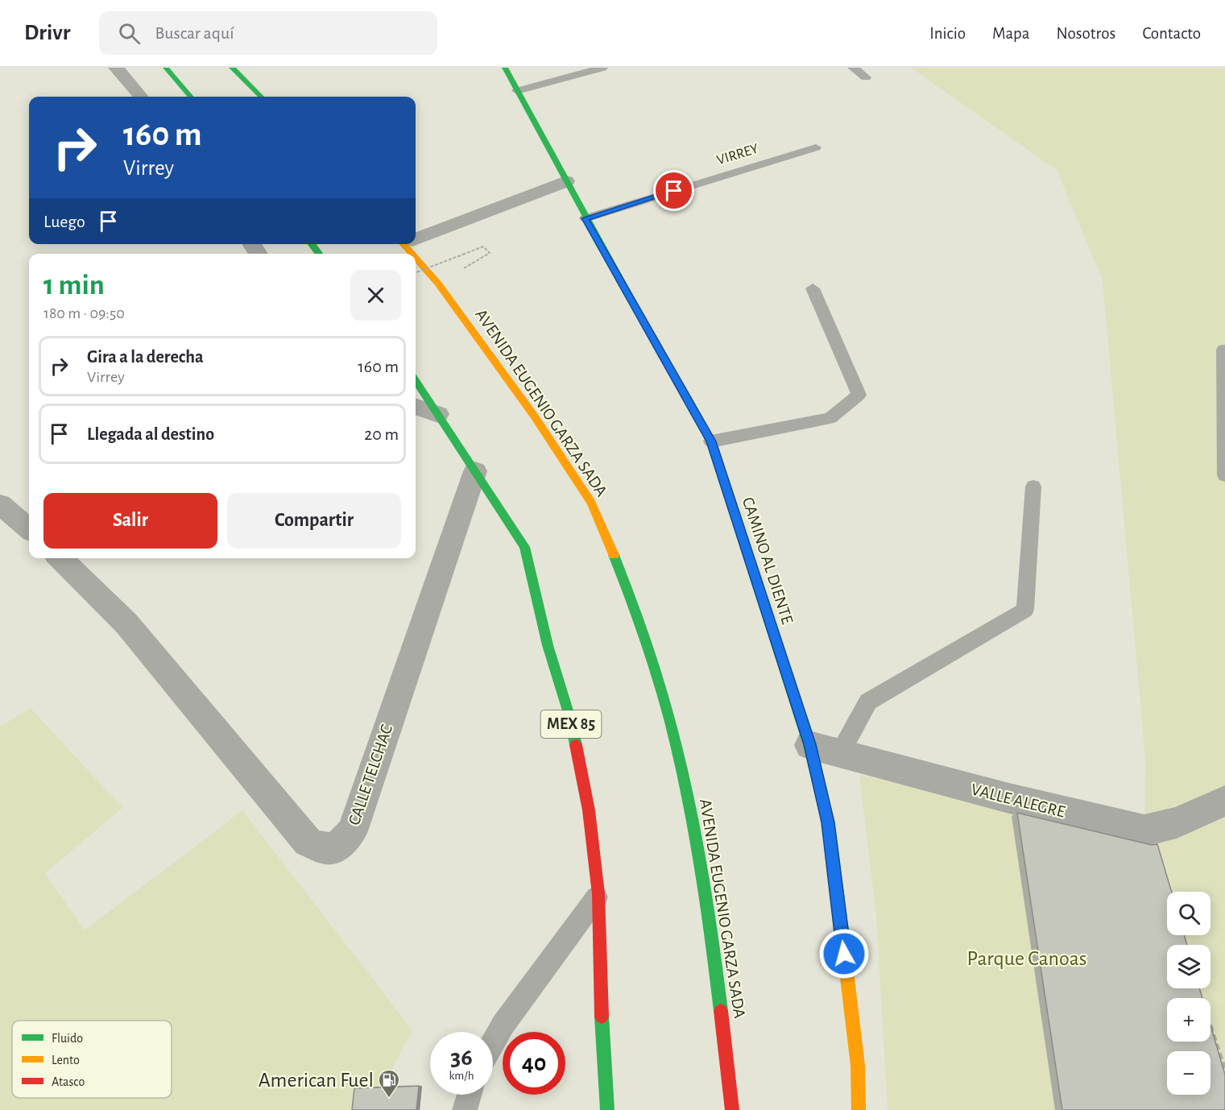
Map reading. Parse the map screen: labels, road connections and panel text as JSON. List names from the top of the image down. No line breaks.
{"streets":{"main road":["AVENIDA EUGENIO GARZA SADA","CAMINO AL DIENTE","MEX 85"],"street":["CALLE TELCHAC","VALLE ALEGRE"],"lane":["VIRREY"]},"crossings":[["VIRREY","CAMINO AL DIENTE"],["CAMINO AL DIENTE","VALLE ALEGRE"],["MEX 85","CALLE TELCHAC"]],"parks":["Parque Canoas"],"places":{"fuel station":["American Fuel"]},"legend":["Fluido","Lento","Atasco"],"page":{"header":"Drivr","search":"Buscar aquí","nav":["Inicio","Mapa","Nosotros","Contacto"],"turn":["160 m","Virrey"],"then":"Luego","heading":["1 min","180 m · 09:50"],"list":[{"name":"Gira a la derecha","note":"Virrey","value":"160 m"},{"name":"Llegada al destino","value":"20 m"}],"buttons":["Salir","Compartir"],"map_buttons":["+","−"],"speed":"36 km/h","limit":"40"}}
